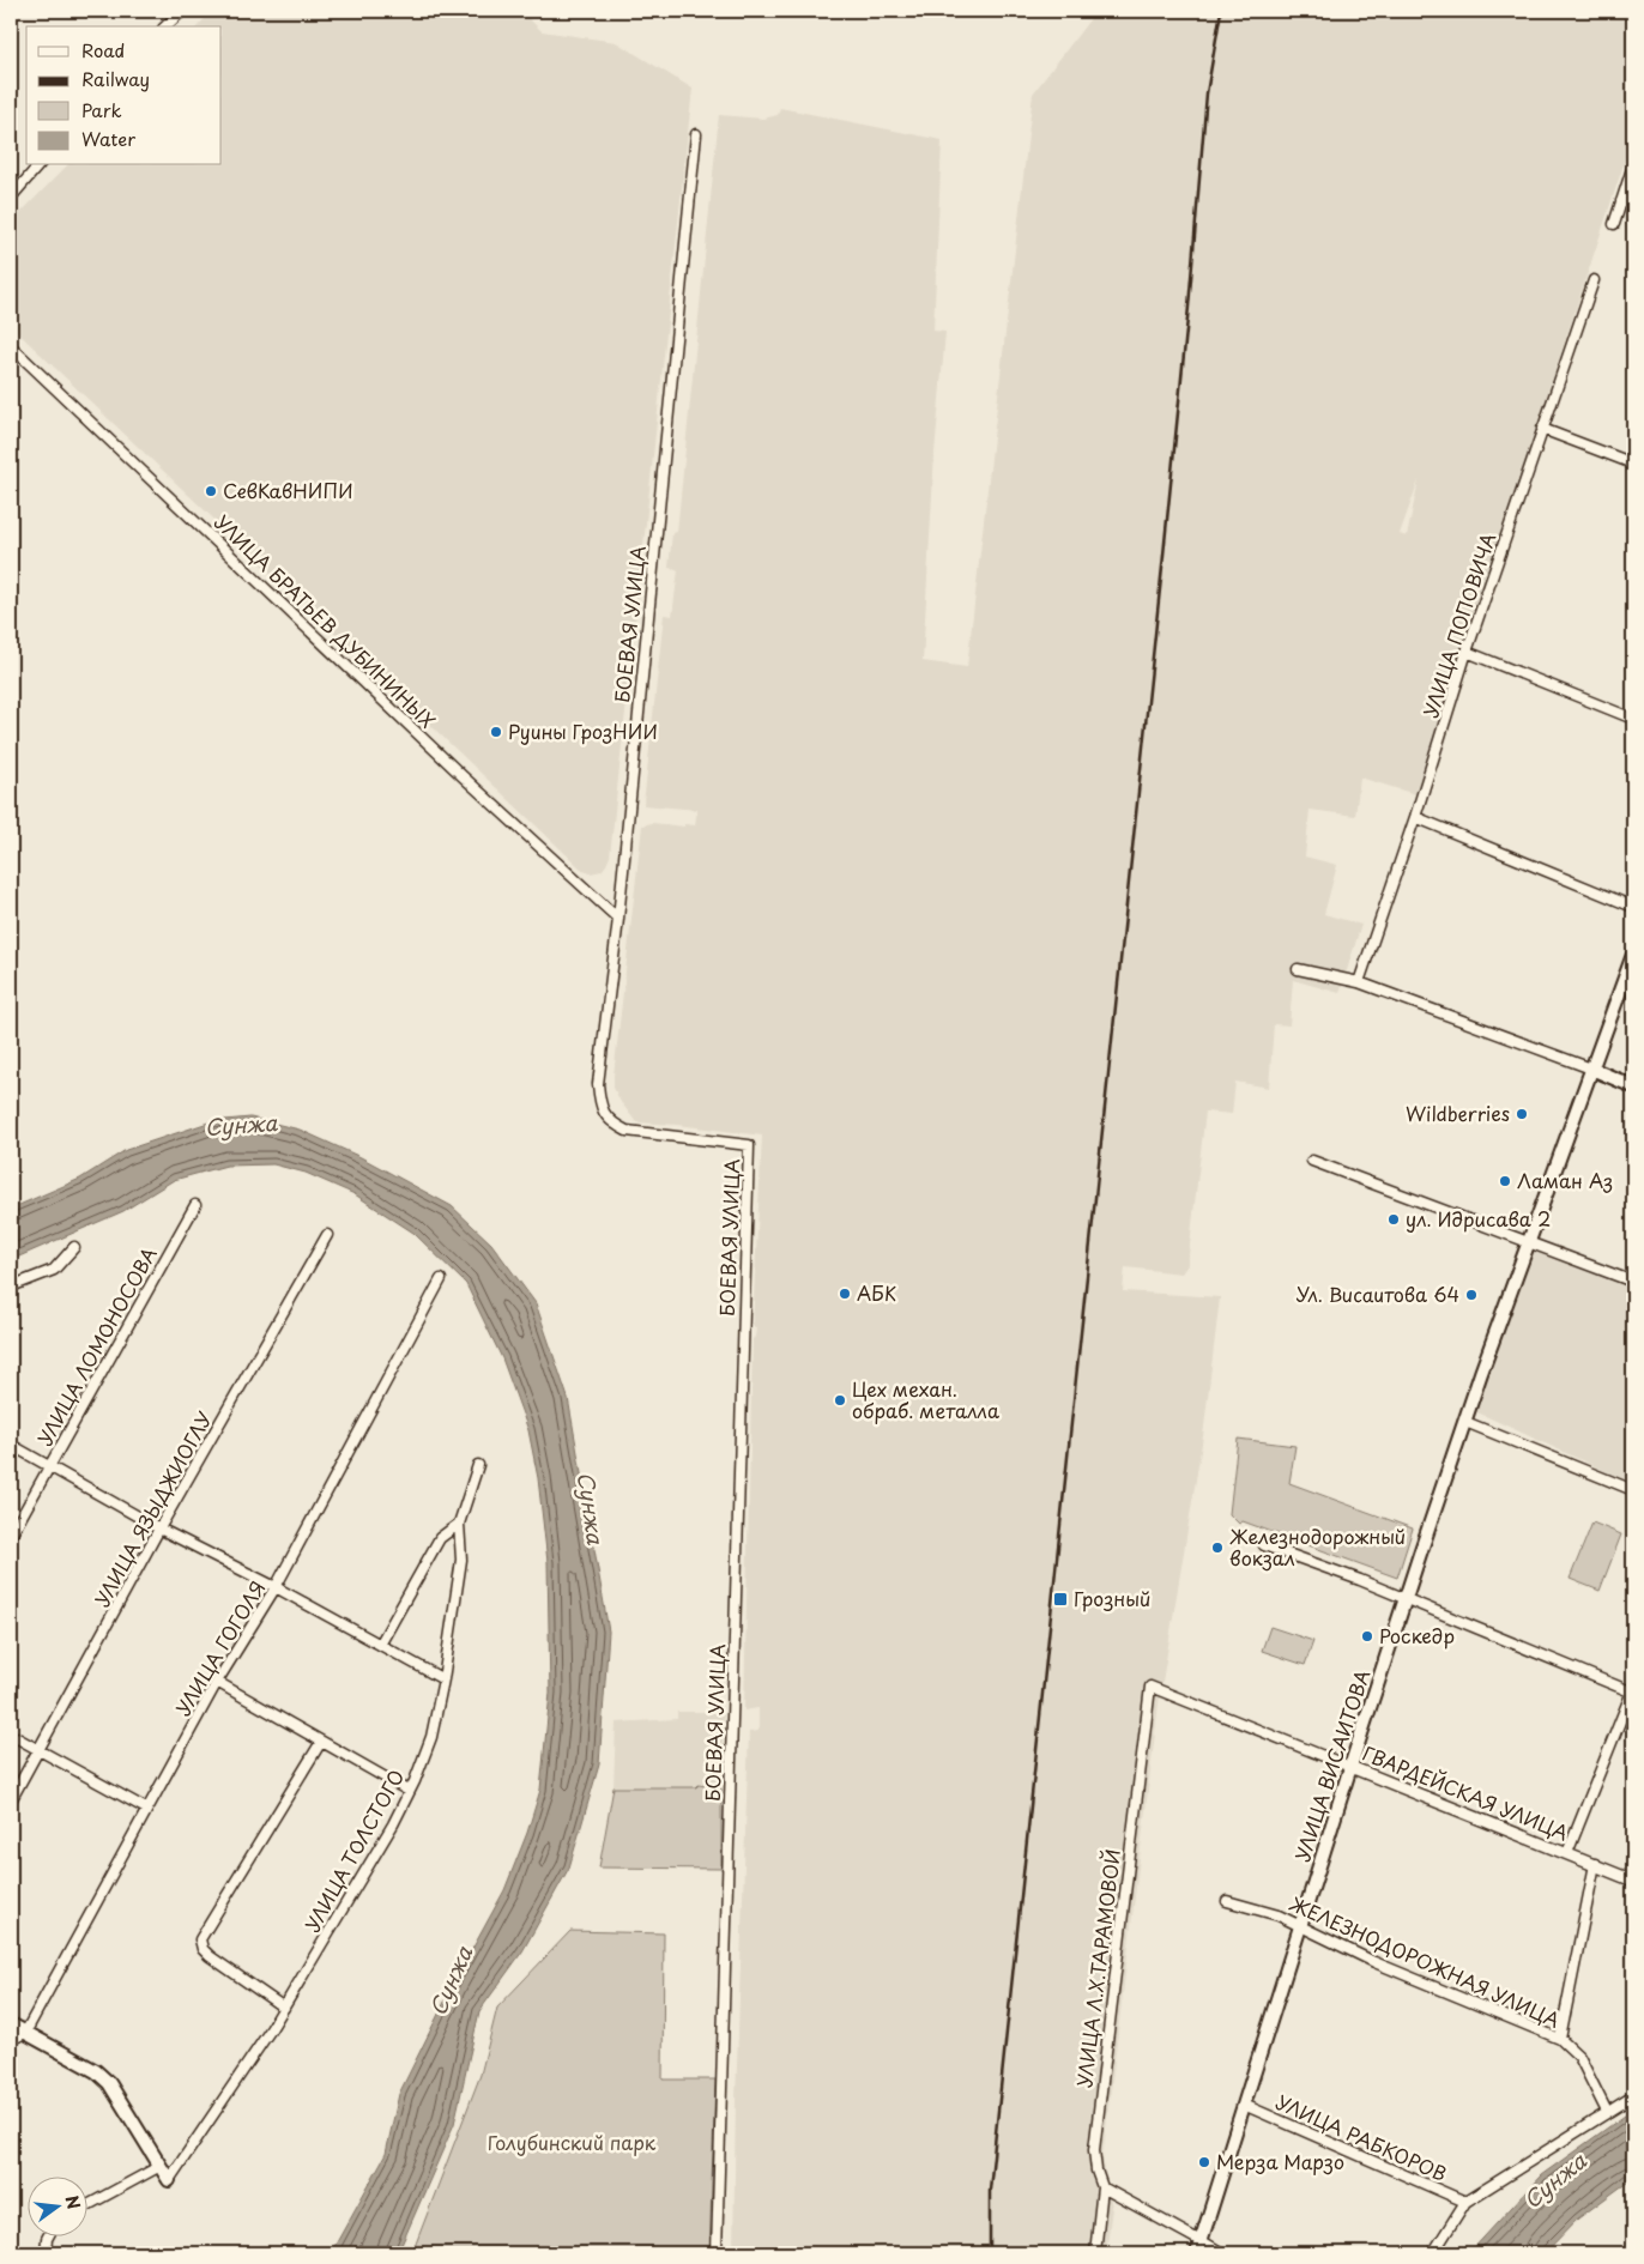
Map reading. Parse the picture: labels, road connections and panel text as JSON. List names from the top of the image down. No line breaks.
{"streets":{"main road":["УЛИЦА ВИСАИТОВА"],"street":["УЛИЦА БРАТЬЕВ ДУБИНИНЫХ","БОЕВАЯ УЛИЦА","УЛИЦА ПОПОВИЧА","УЛИЦА ЛОМОНОСОВА","УЛИЦА ЯЗЫДЖИОГЛУ","УЛИЦА ГОГОЛЯ","ГВАРДЕЙСКАЯ УЛИЦА","УЛИЦА ТОЛСТОГО","ЖЕЛЕЗНОДОРОЖНАЯ УЛИЦА","УЛИЦА Л.Х.ТАРАМОВОЙ","УЛИЦА РАБКОРОВ"]},"crossings":[["УЛИЦА БРАТЬЕВ ДУБИНИНЫХ","БОЕВАЯ УЛИЦА"],["УЛИЦА ВИСАИТОВА","ГВАРДЕЙСКАЯ УЛИЦА"],["УЛИЦА ВИСАИТОВА","ЖЕЛЕЗНОДОРОЖНАЯ УЛИЦА"],["УЛИЦА ВИСАИТОВА","УЛИЦА РАБКОРОВ"],["ГВАРДЕЙСКАЯ УЛИЦА","УЛИЦА Л.Х.ТАРАМОВОЙ"]],"water":["Сунжа"],"parks":["Голубинский парк"],"places":{"other":["СевКавНИПИ","Руины ГрозНИИ","Wildberries","Ламан Аз","ул. Идрисава 2","АБК","Ул. Висаитова 64","Цех механ. обраб. металла","Железнодорожный вокзал","Роскедр","Мерза Марзо"],"transit":["Грозный"]},"legend":["Road","Railway","Park","Water"],"north":"right"}
